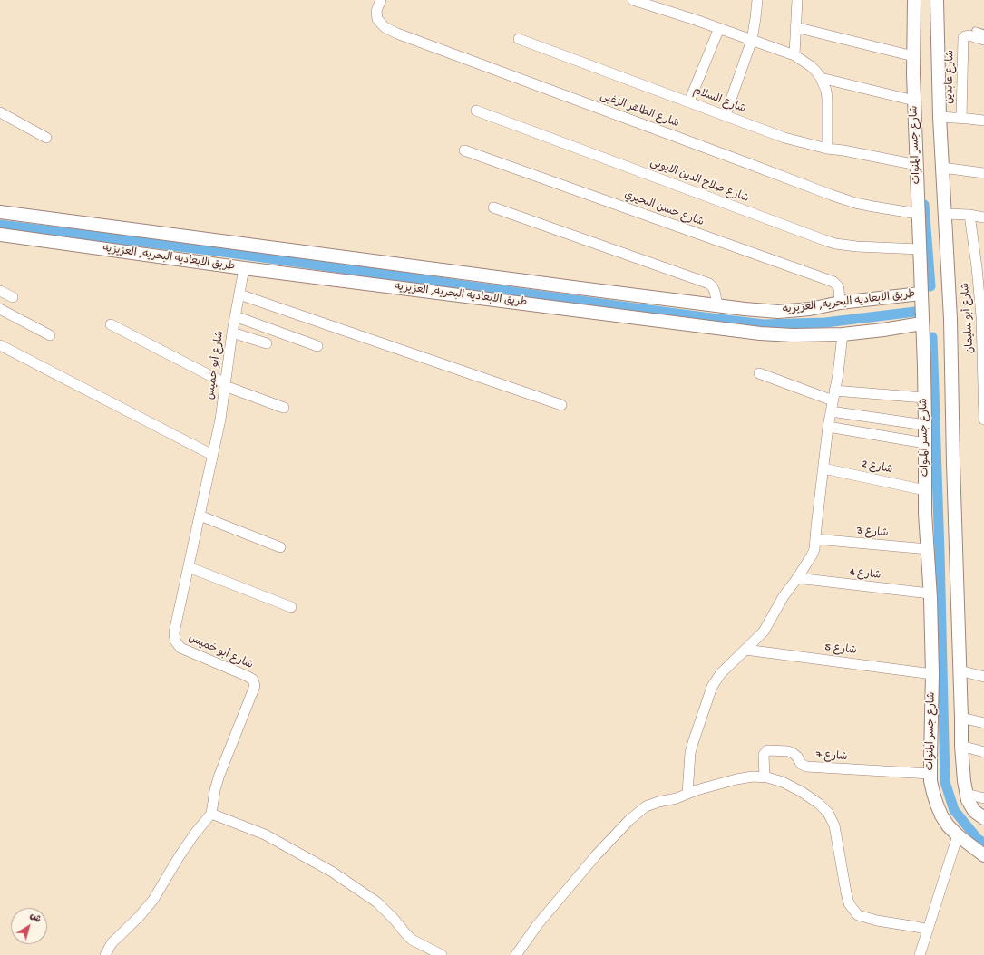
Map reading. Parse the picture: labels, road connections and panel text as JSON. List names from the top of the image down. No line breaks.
{"streets":{"street":["شارع عابدين","شارع السلام","شارع الطاهر الزغبى","شارع جسر المنوات","شارع صلاح الدين الايوبى","شارع حسن البحيري","طريق الابعاديه البحريه, العزيزيه","شارع أبو سليمان","شارع أبو خميس","شارع 2","شارع 3","شارع 4","شارع 5","شارع 7"]},"crossings":[["شارع السلام","شارع جسر المنوات"],["شارع الطاهر الزغبى","شارع جسر المنوات"],["شارع جسر المنوات","شارع صلاح الدين الايوبى"],["شارع جسر المنوات","طريق الابعاديه البحريه, العزيزيه"],["شارع جسر المنوات","شارع 2"],["شارع جسر المنوات","شارع 3"],["شارع جسر المنوات","شارع 4"],["شارع جسر المنوات","شارع 5"],["شارع جسر المنوات","شارع 7"],["شارع حسن البحيري","طريق الابعاديه البحريه, العزيزيه"],["طريق الابعاديه البحريه, العزيزيه","شارع أبو خميس"]],"north":"top right"}
